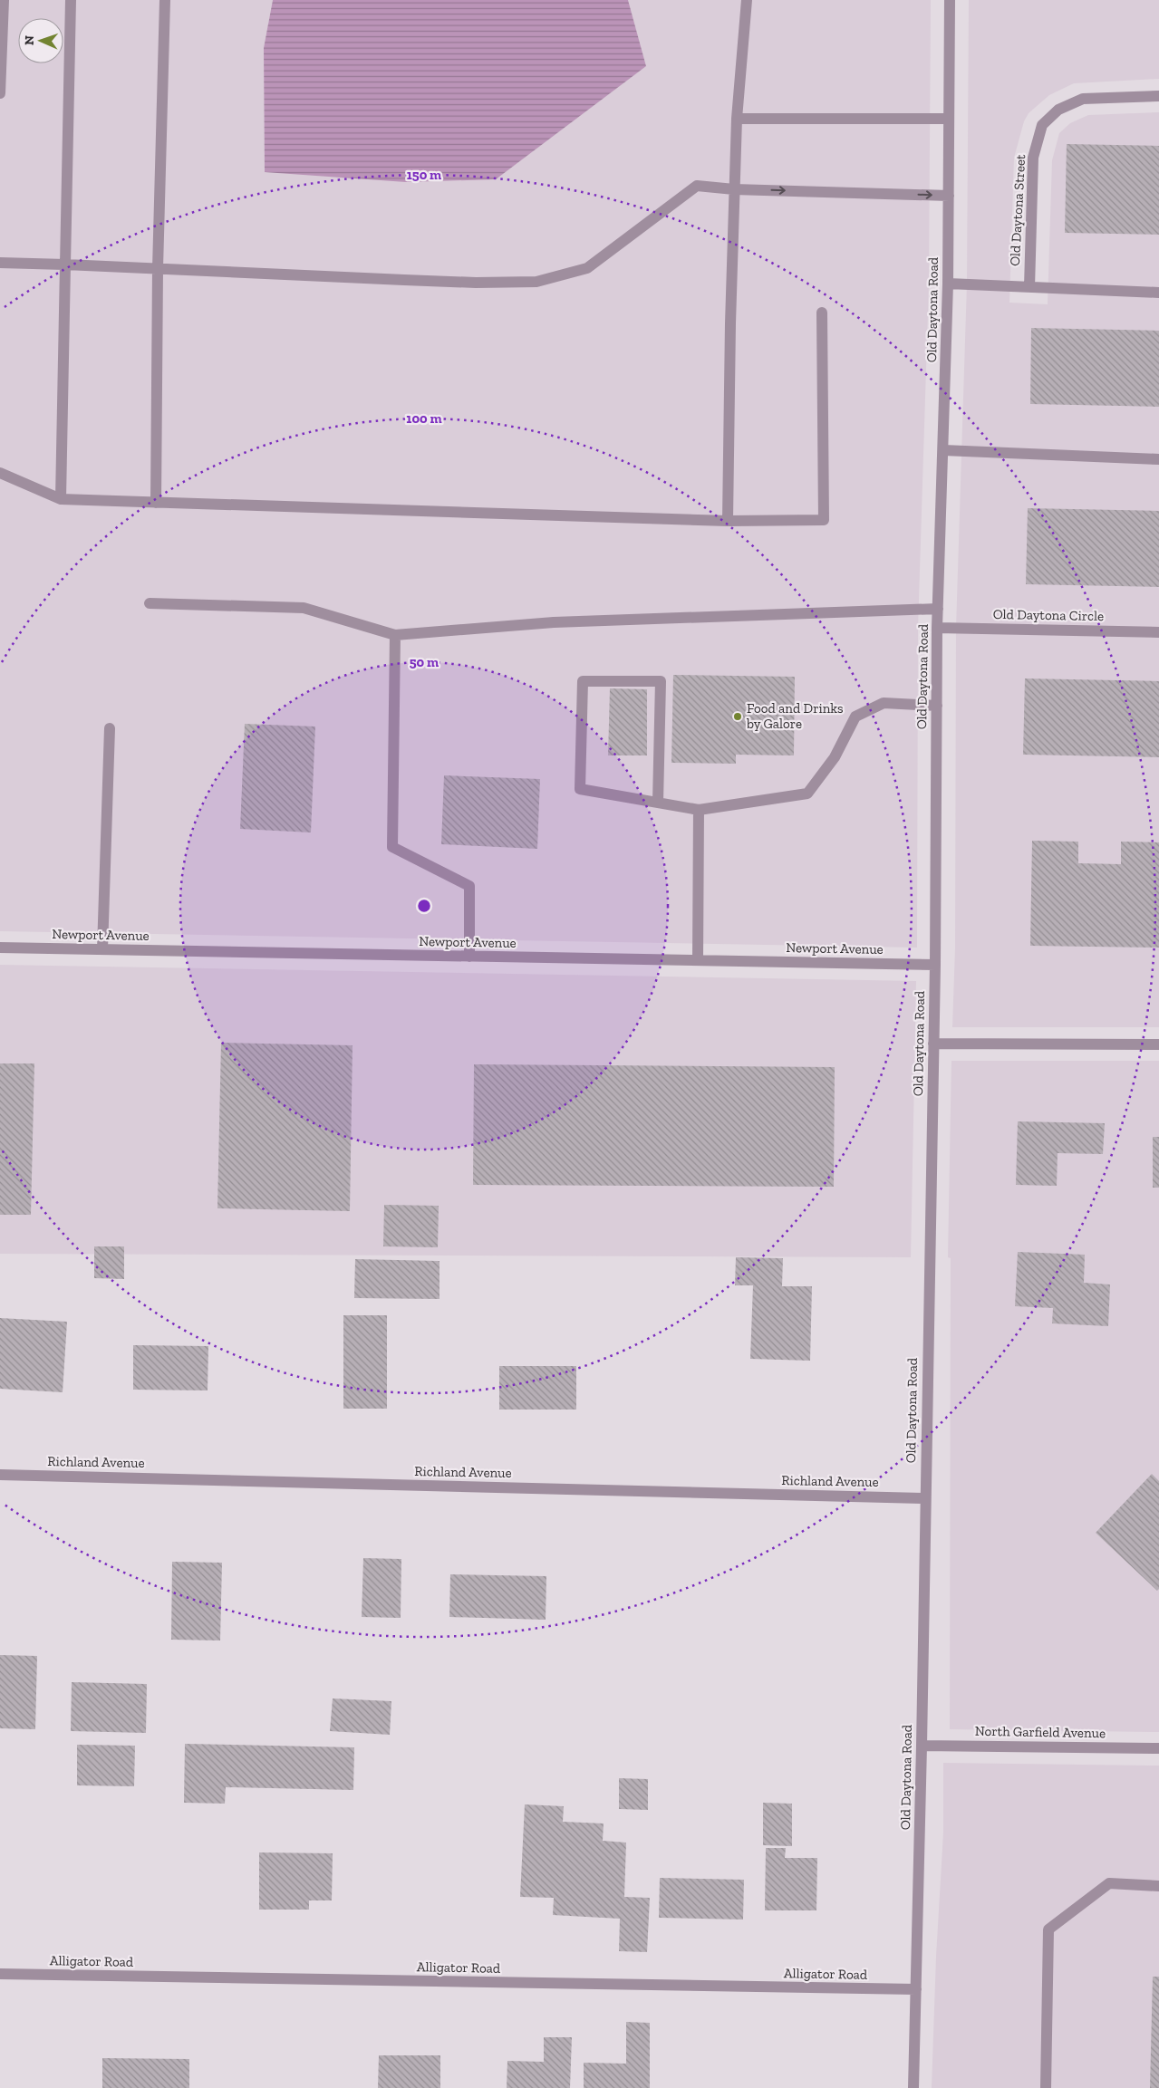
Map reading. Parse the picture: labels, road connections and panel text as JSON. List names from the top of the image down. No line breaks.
{"streets":{"street":["Old Daytona Street","Old Daytona Road","Old Daytona Circle","Newport Avenue","Richland Avenue","North Garfield Avenue","Alligator Road"]},"crossings":[["Old Daytona Road","Old Daytona Circle"],["Old Daytona Road","Newport Avenue"],["Old Daytona Road","Richland Avenue"],["Old Daytona Road","North Garfield Avenue"],["Old Daytona Road","Alligator Road"]],"places":["Food and Drinks by Galore"],"north":"left","rings":["150 m","100 m","50 m"]}
